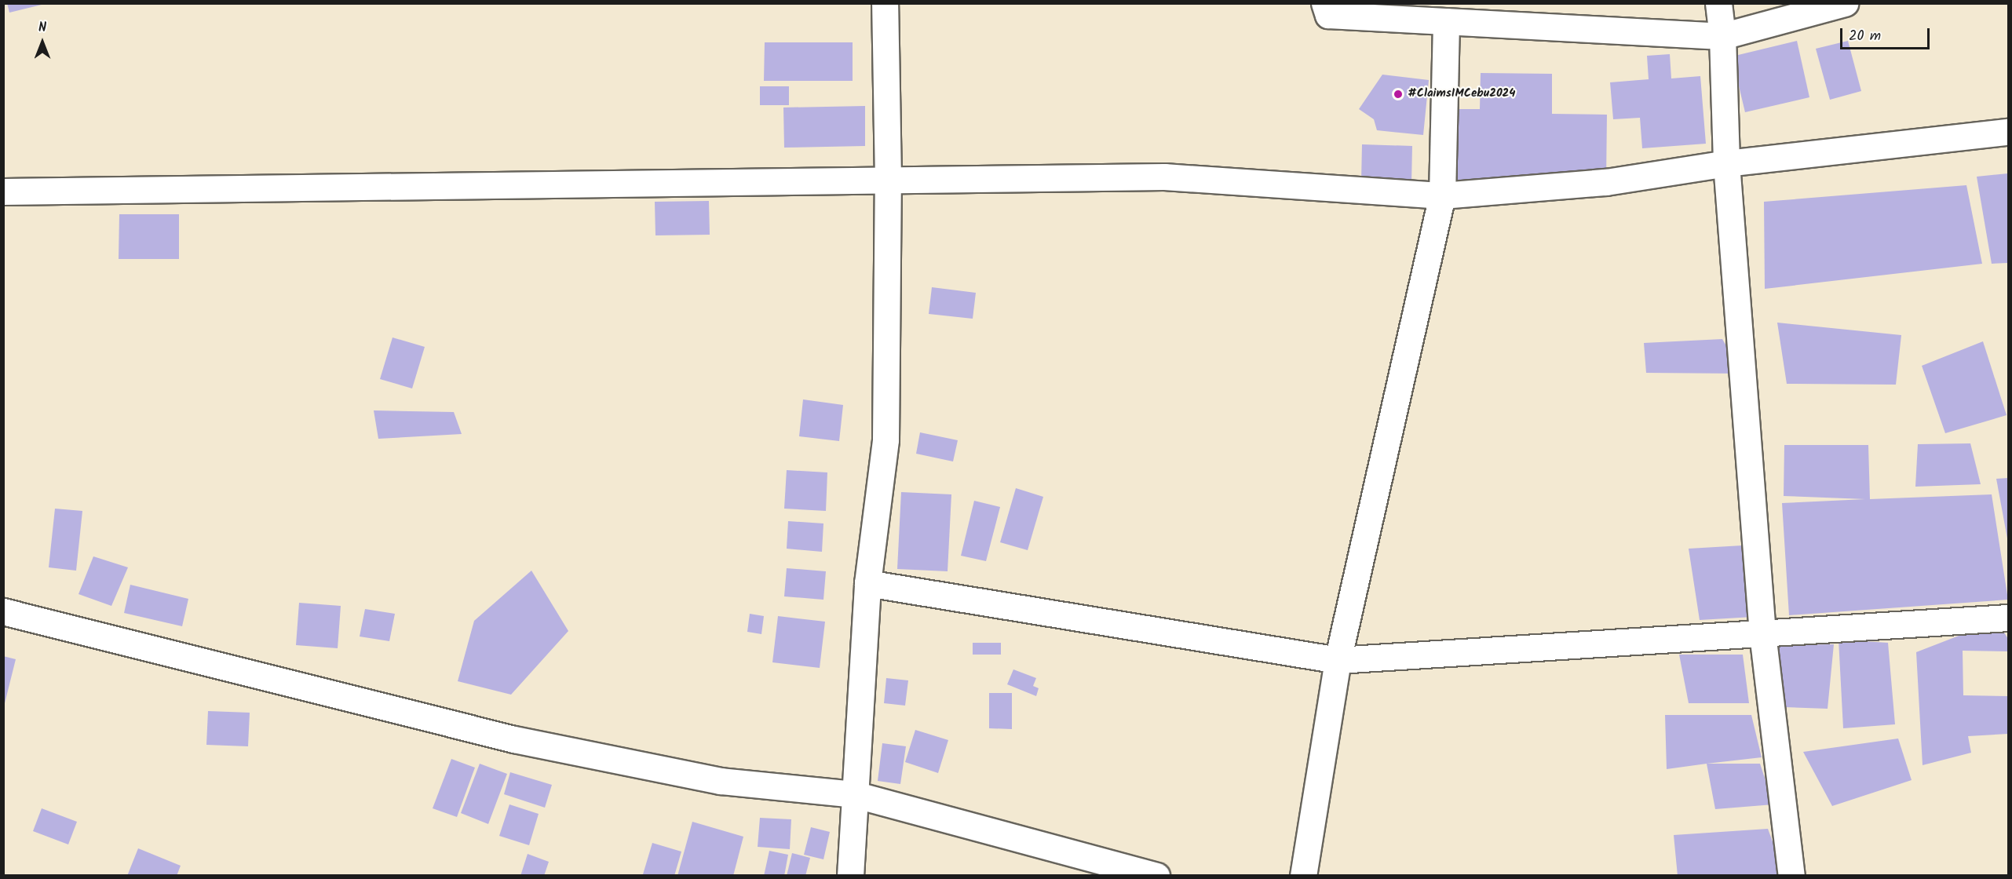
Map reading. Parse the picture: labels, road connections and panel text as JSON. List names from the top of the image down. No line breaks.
{"places":["#ClaimsIMCebu2024"],"scale_bar":"20 m","north":"top"}
